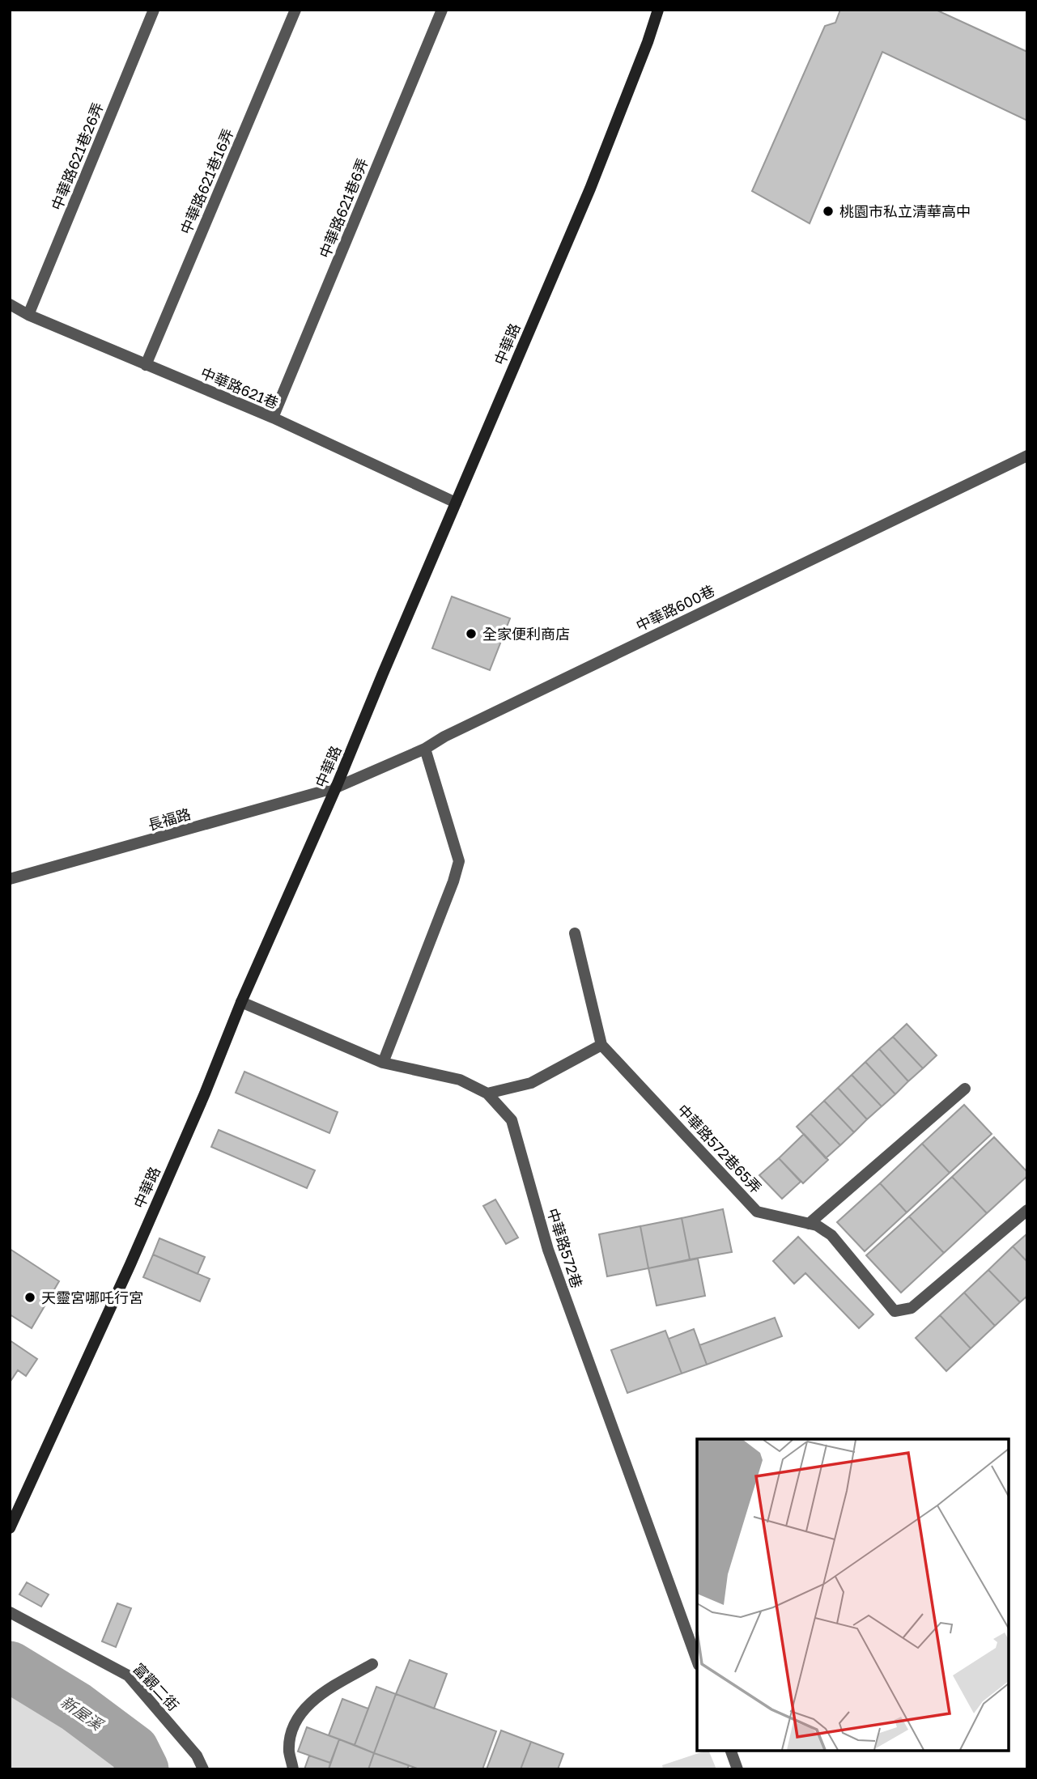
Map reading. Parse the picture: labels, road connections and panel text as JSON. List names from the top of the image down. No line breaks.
{"streets":{"main road":["中華路"],"street":["中華路621巷26弄","中華路621巷16弄","中華路621巷6弄","中華路621巷","中華路600巷","長福路","中華路572巷65弄","中華路572巷","富觀二街"]},"crossings":[["中華路621巷26弄","中華路621巷"],["中華路621巷16弄","中華路621巷"],["中華路621巷6弄","中華路621巷"],["中華路","中華路621巷"],["中華路","中華路600巷"],["中華路","長福路"],["中華路","中華路572巷"],["中華路600巷","長福路"]],"water":["新屋溪"],"places":["桃園市私立清華高中","全家便利商店","天靈宮哪吒行宮"]}
